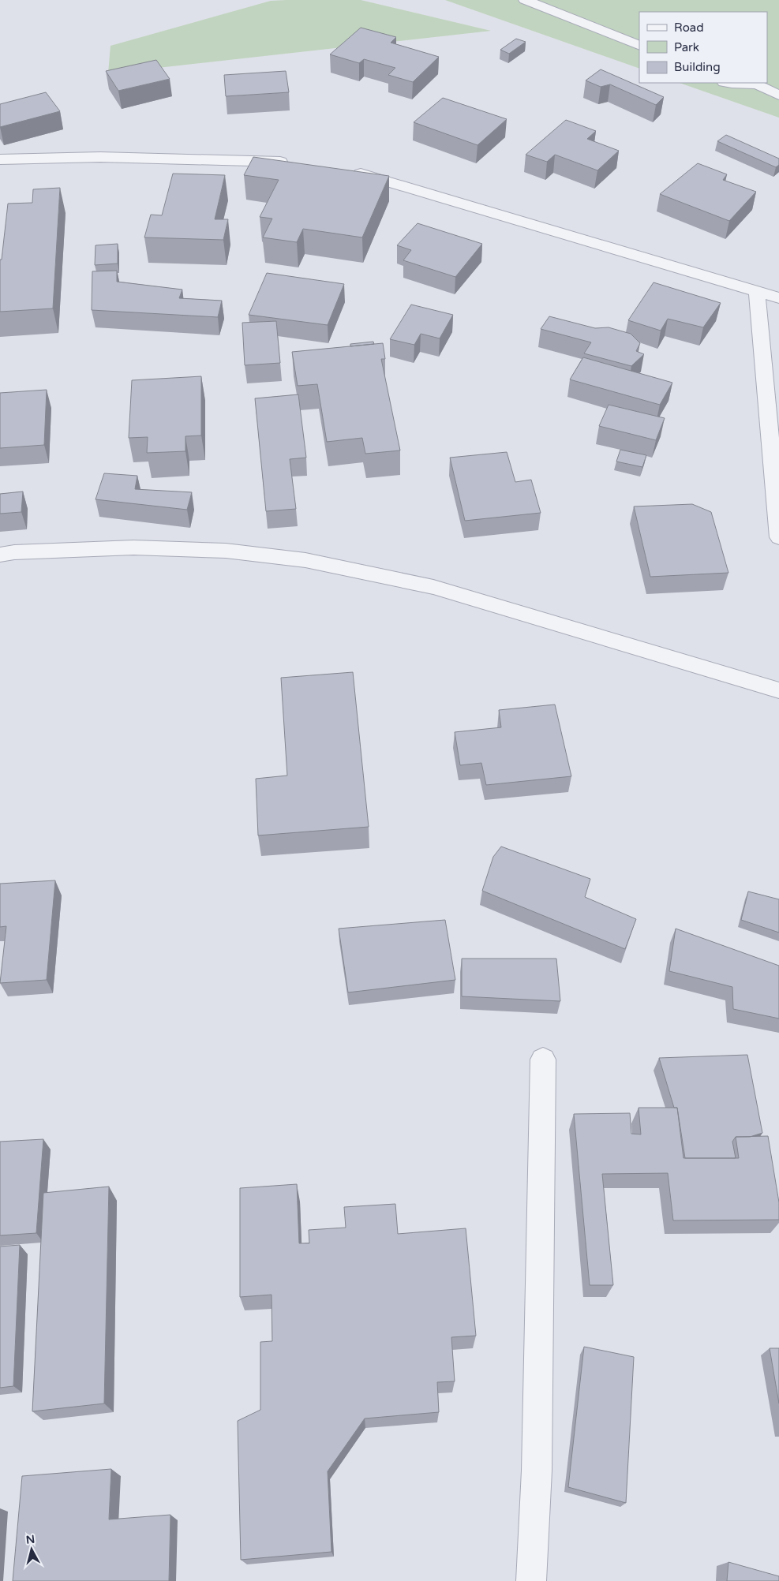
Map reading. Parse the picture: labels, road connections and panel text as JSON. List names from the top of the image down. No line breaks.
{"legend":["Road","Park","Building"],"north":"top"}
